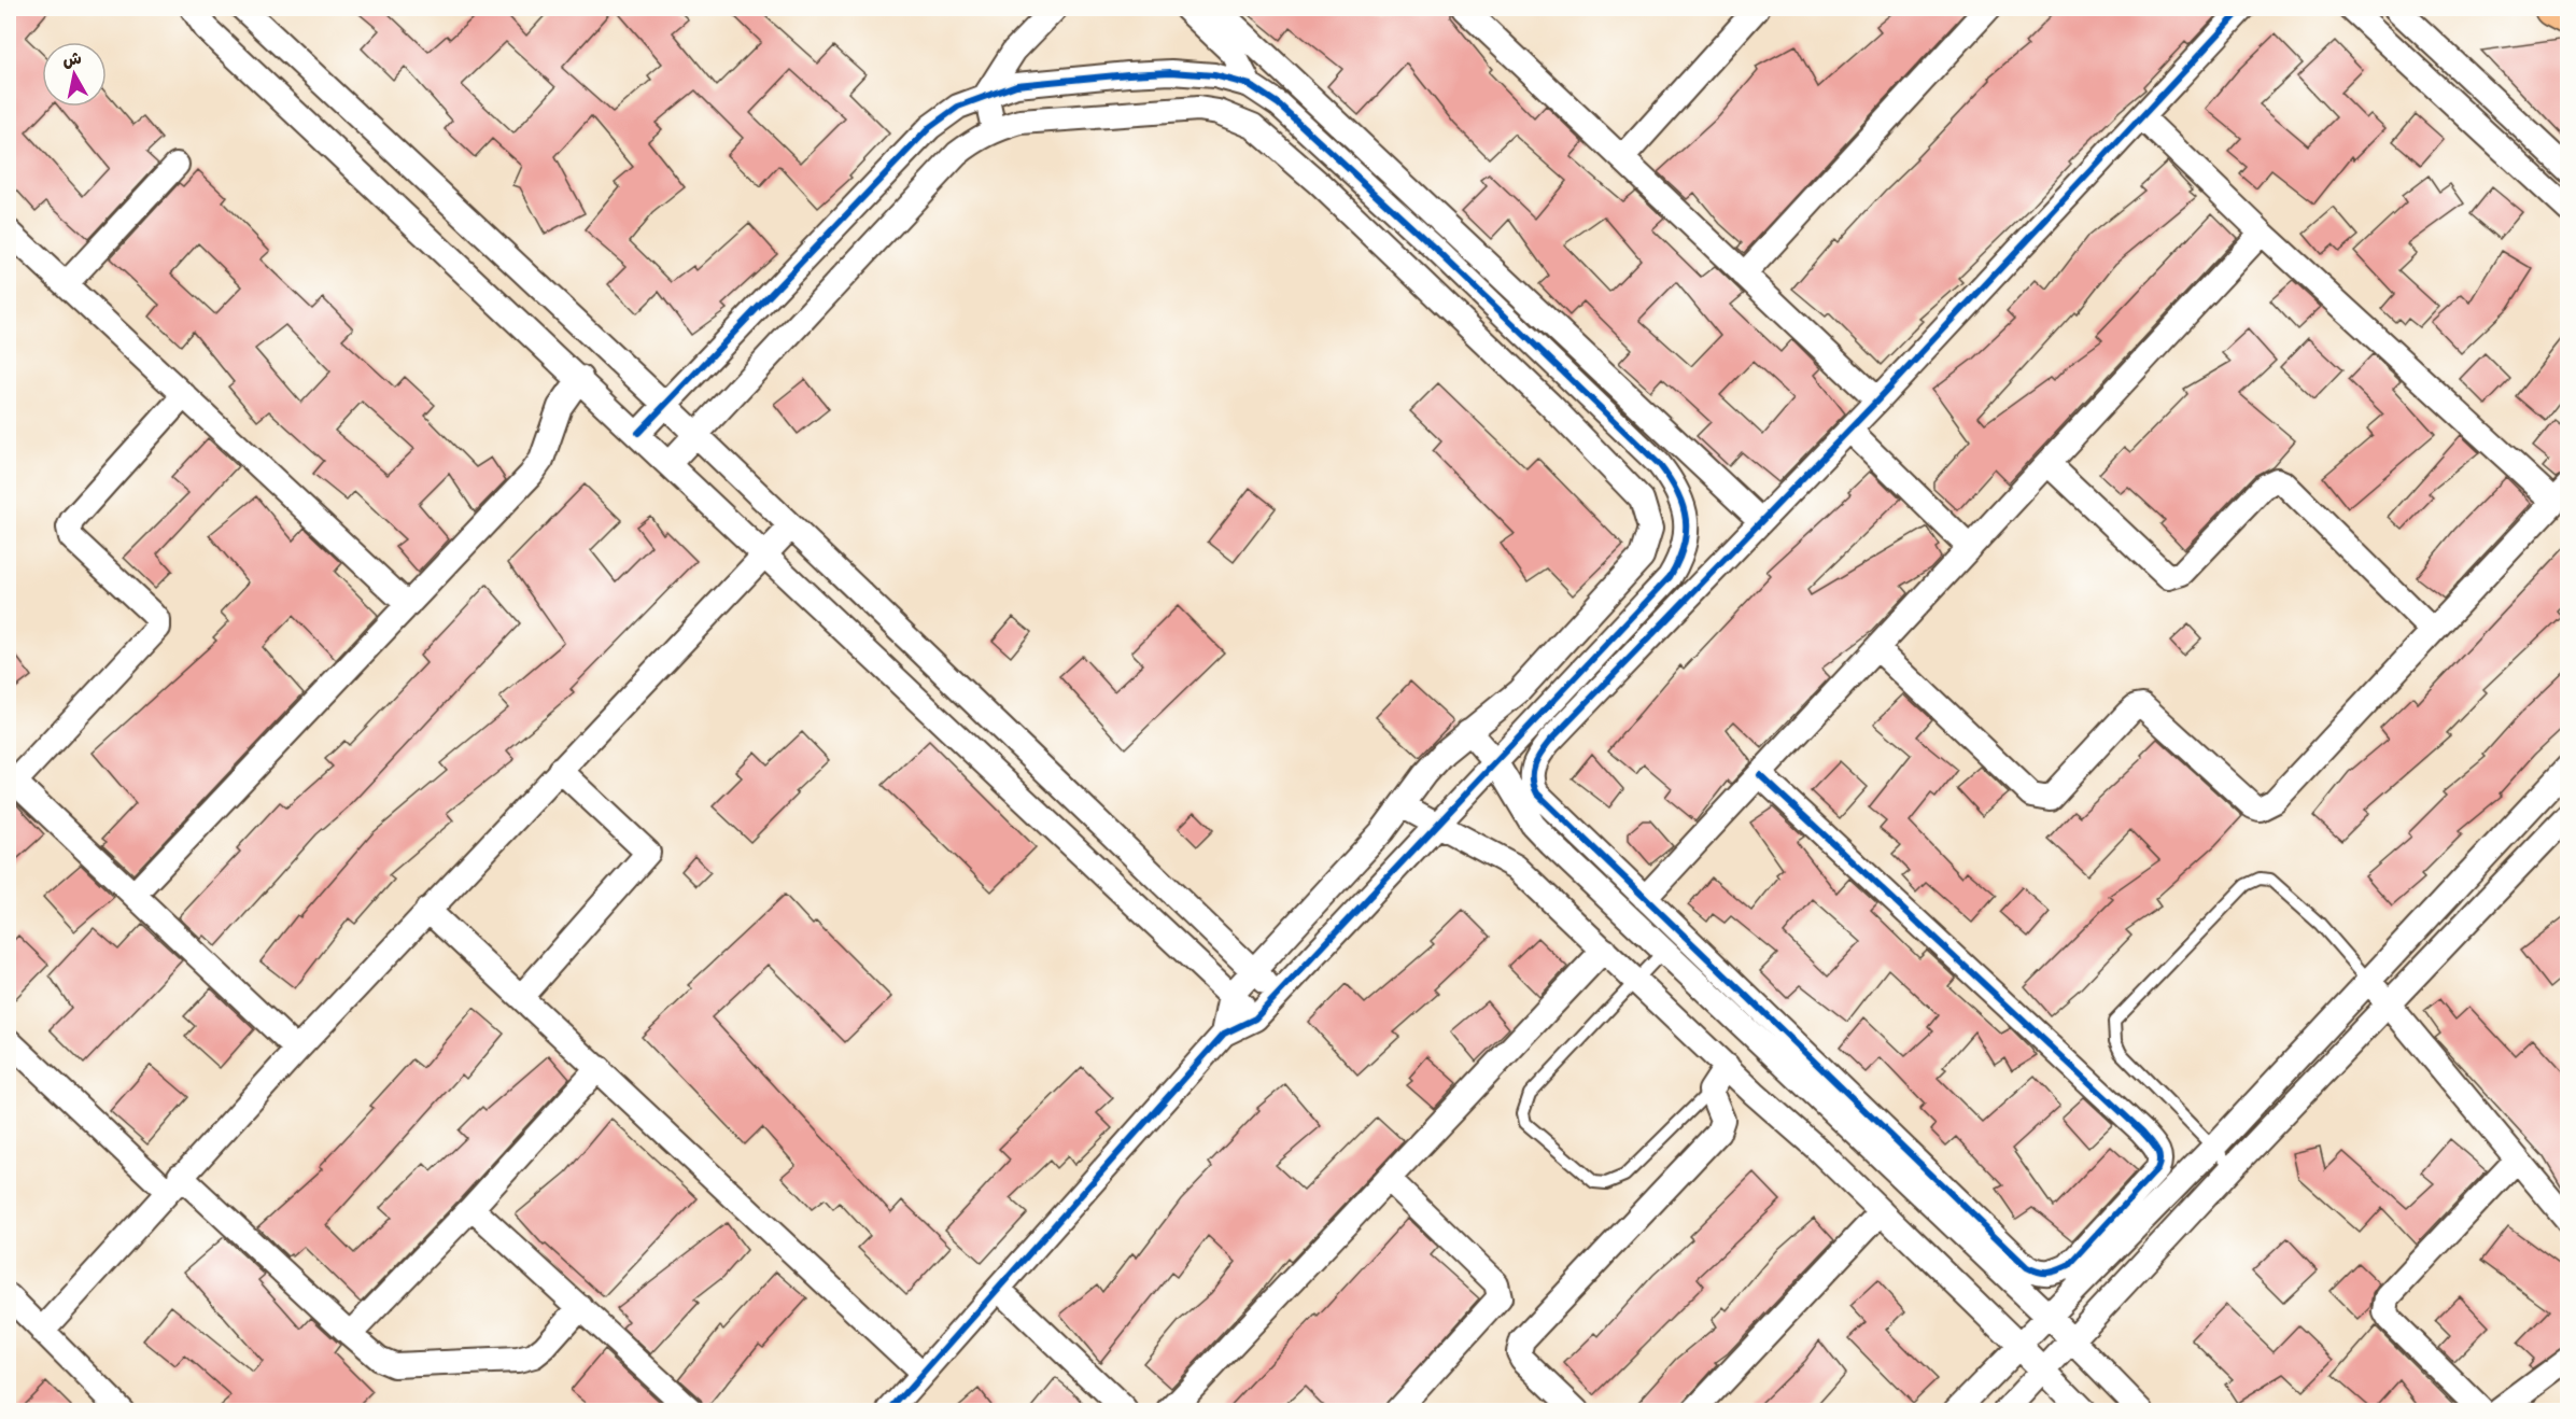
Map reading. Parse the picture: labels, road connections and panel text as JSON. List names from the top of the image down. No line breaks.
{"north":"top"}
